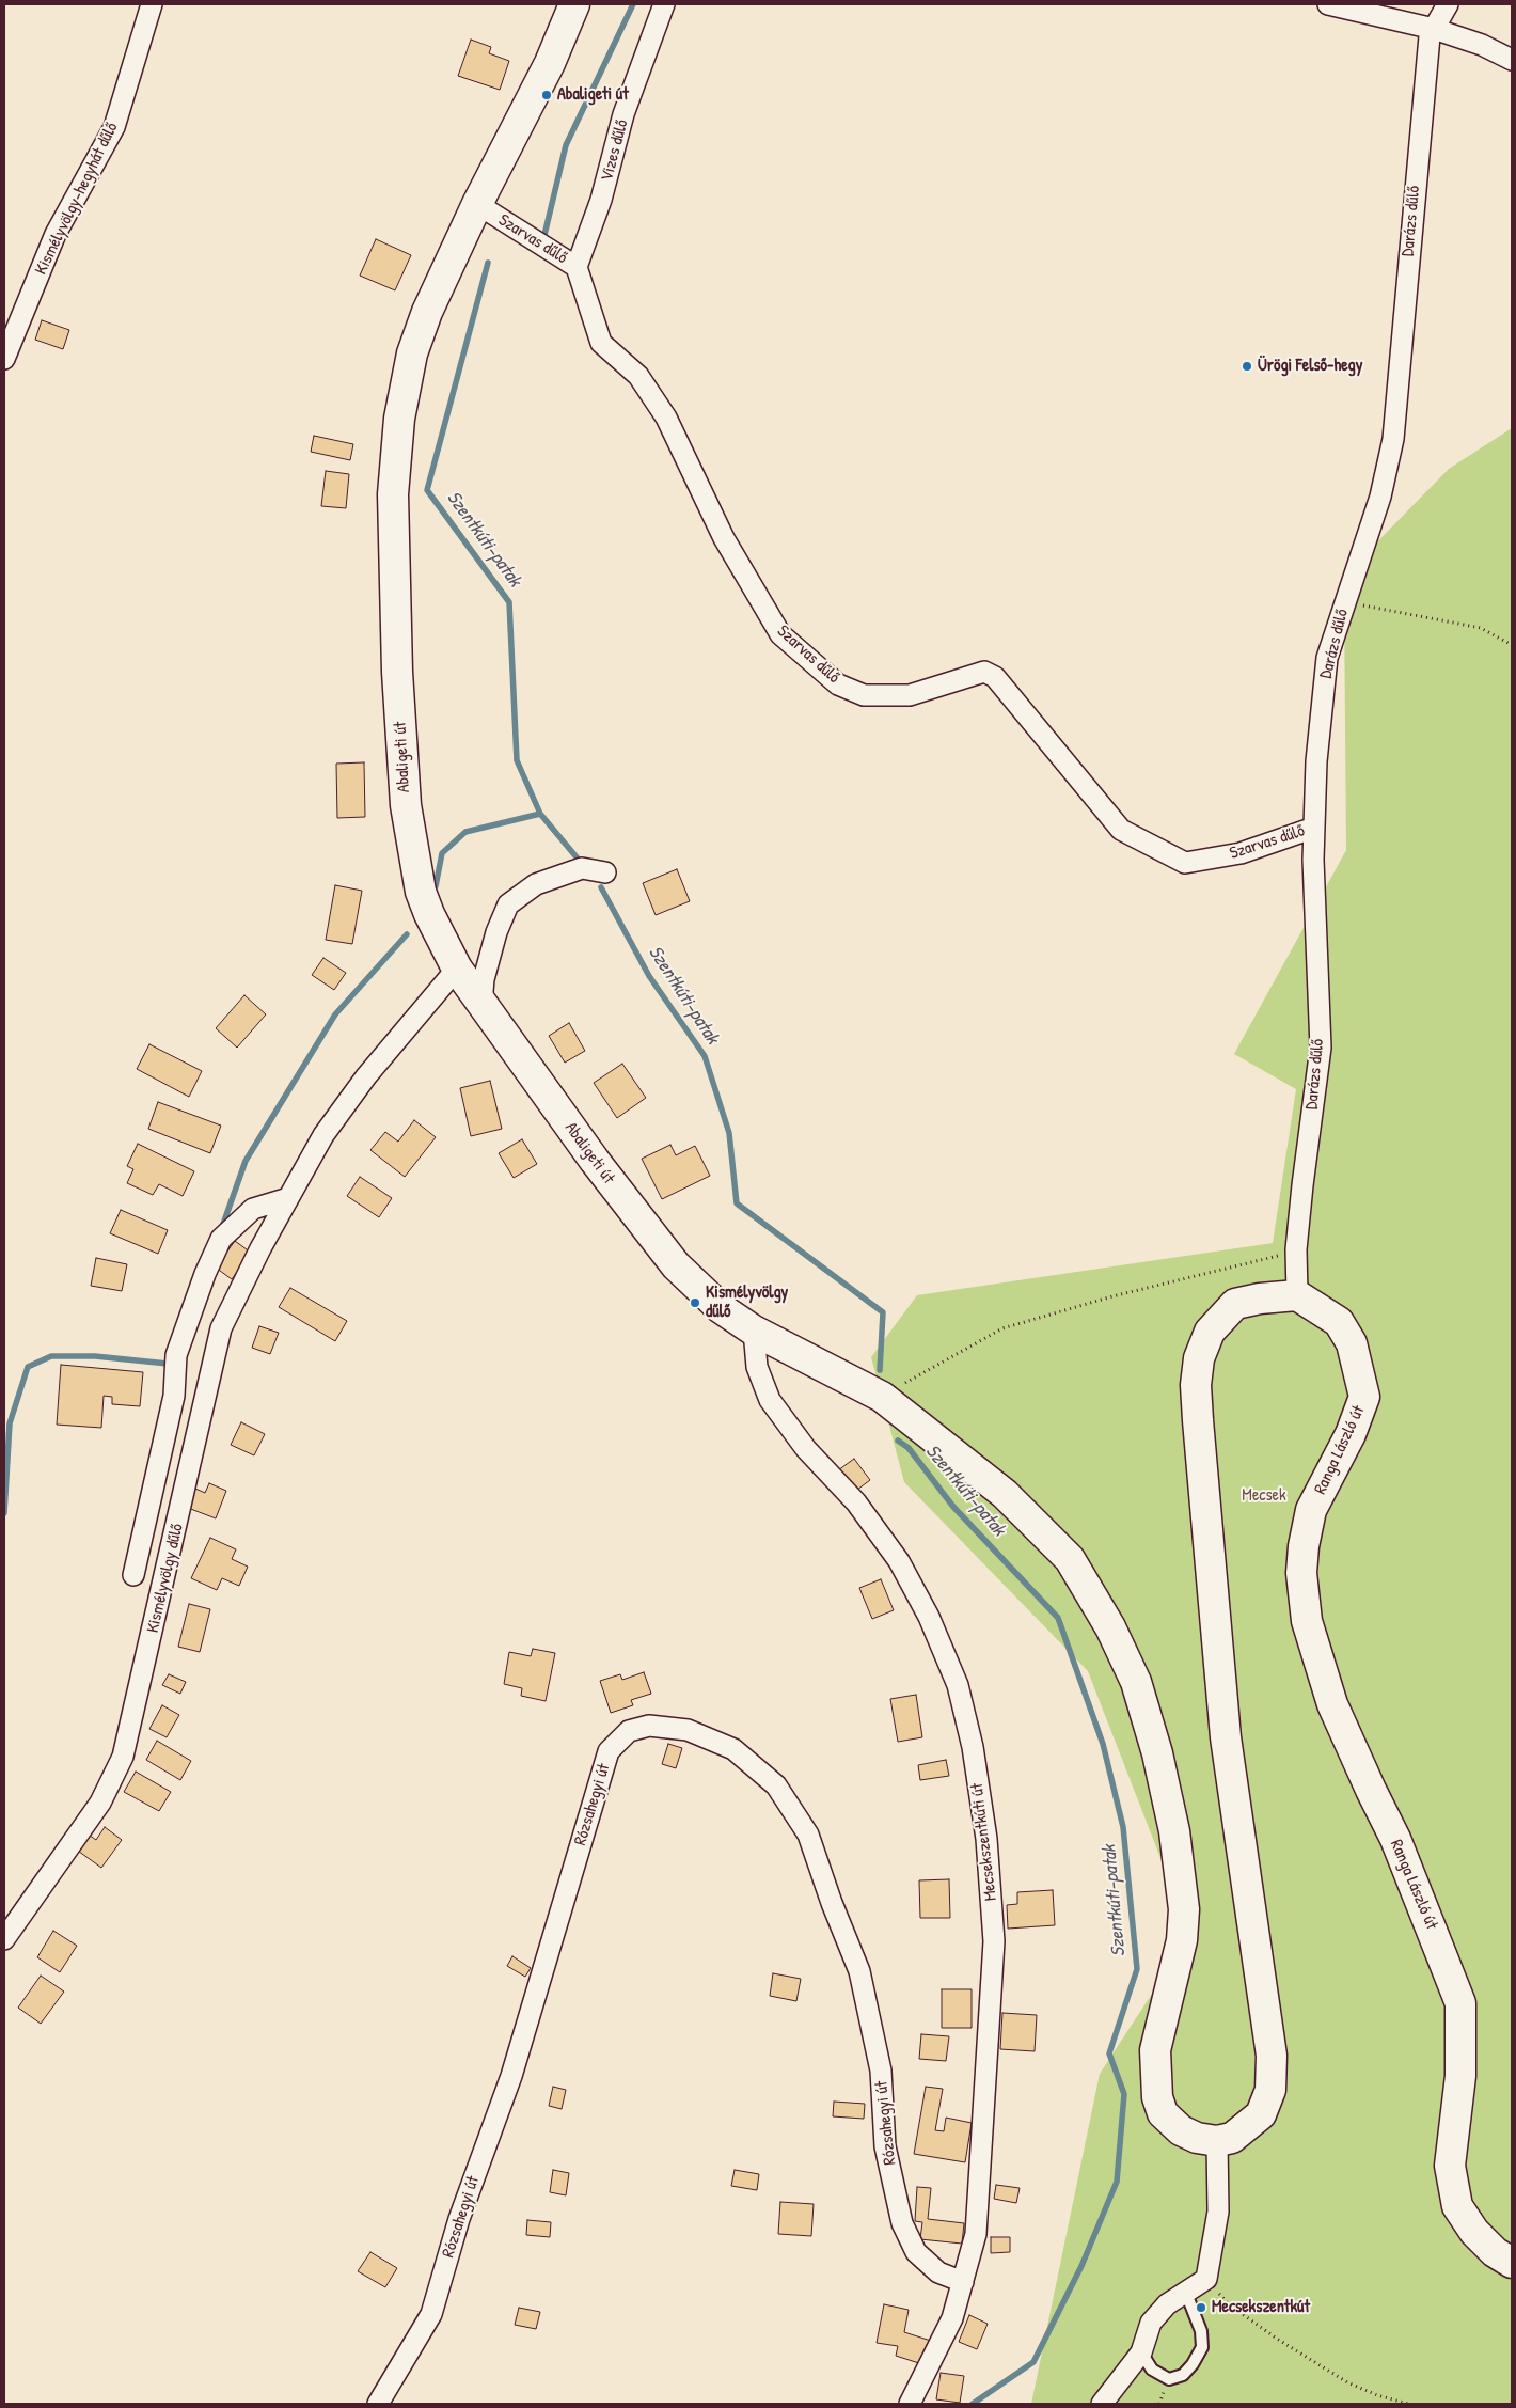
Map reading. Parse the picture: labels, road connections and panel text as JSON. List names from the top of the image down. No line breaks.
{"streets":{"main road":["Abaligeti út","Ranga László út"],"street":["Vizes dűlő","Kismélyvölgy-hegyhát dűlő","Darázs dűlő","Szarvas dűlő","Kismélyvölgy dűlő","Rózsahegyi út","Mecsekszentkúti út"]},"crossings":[["Vizes dűlő","Szarvas dűlő"],["Darázs dűlő","Szarvas dűlő"],["Darázs dűlő","Ranga László út"],["Szarvas dűlő","Abaligeti út"],["Abaligeti út","Kismélyvölgy dűlő"],["Abaligeti út","Mecsekszentkúti út"],["Rózsahegyi út","Mecsekszentkúti út"]],"water":["Szentkúti-patak"],"parks":["Mecsek"],"places":["Abaligeti út","Ürögi Felső-hegy","Kismélyvölgy dűlő","Mecsekszentkút"]}
